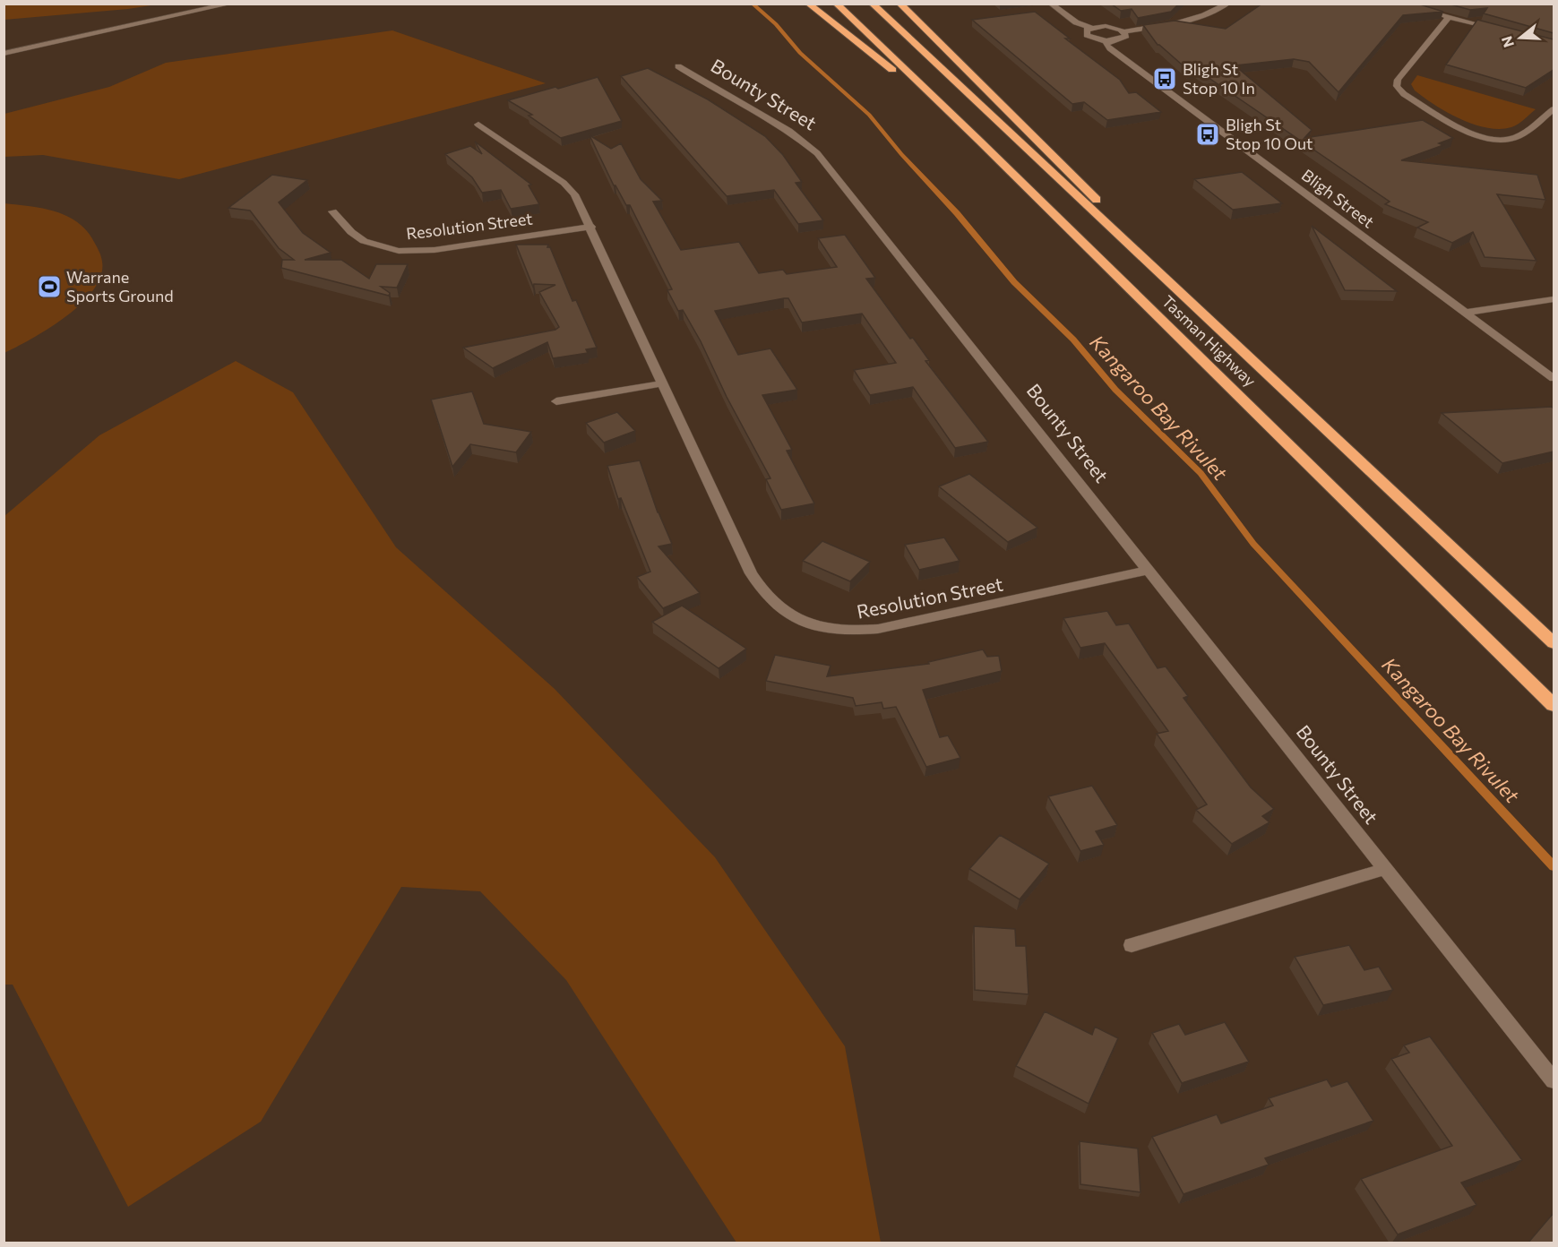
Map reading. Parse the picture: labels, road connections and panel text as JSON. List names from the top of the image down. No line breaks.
{"streets":{"highway":["Tasman Highway"],"street":["Bounty Street","Bligh Street","Resolution Street"]},"crossings":[["Bounty Street","Resolution Street"]],"water":["Kangaroo Bay Rivulet"],"places":{"bus stop":["Bligh St Stop 10 In","Bligh St Stop 10 Out"],"sports":["Warrane Sports Ground"]},"north":"left"}
